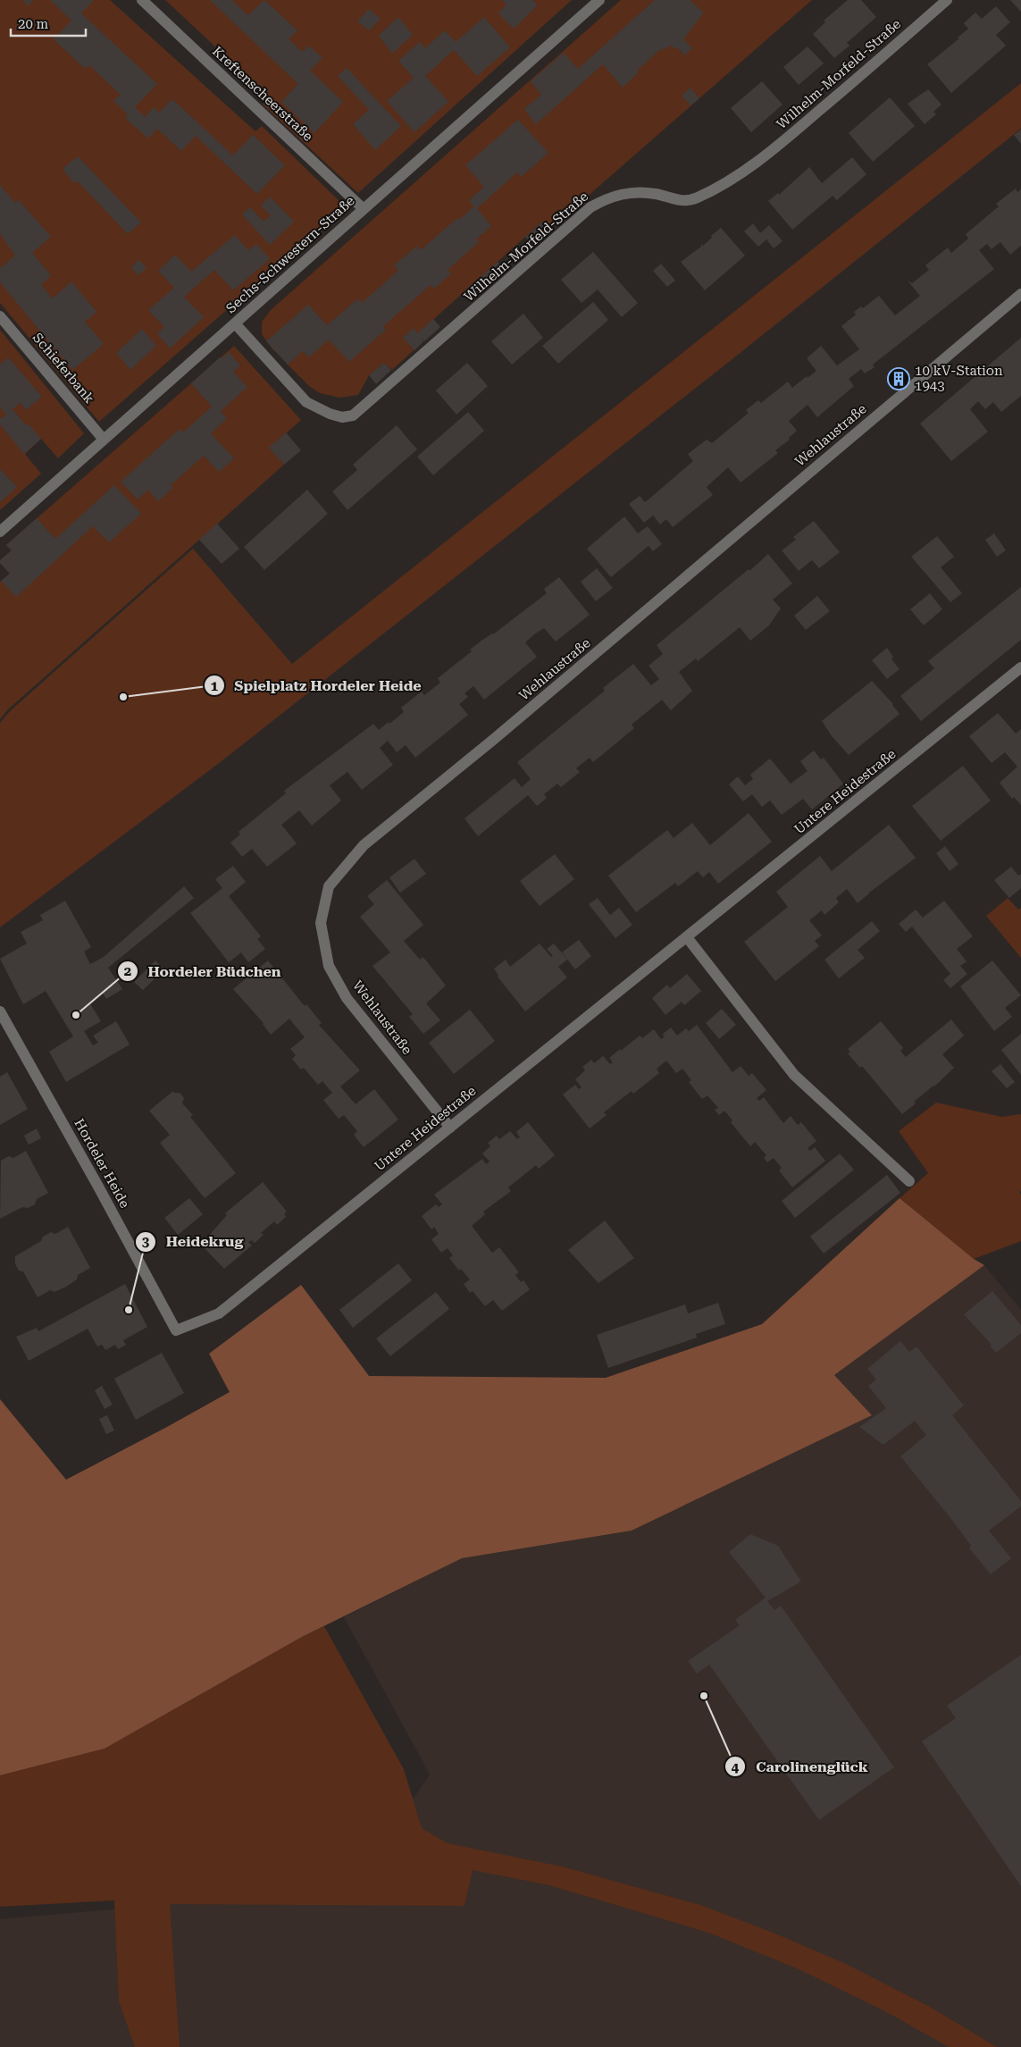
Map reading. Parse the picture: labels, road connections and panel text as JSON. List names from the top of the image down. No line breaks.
{"streets":{"street":["Wilhelm-Morfeld-Straße","Kreftenscheerstraße","Sechs-Schwestern-Straße","Schieferbank","Wehlaustraße","Untere Heidestraße","Hordeler Heide"]},"crossings":[["Wilhelm-Morfeld-Straße","Sechs-Schwestern-Straße"],["Kreftenscheerstraße","Sechs-Schwestern-Straße"],["Sechs-Schwestern-Straße","Schieferbank"],["Wehlaustraße","Untere Heidestraße"],["Untere Heidestraße","Hordeler Heide"]],"places":{"building":["10 kV-Station 1943"],"other":["Spielplatz Hordeler Heide","Hordeler Büdchen","Heidekrug","Carolinenglück"]},"scale_bar":"20 m"}
